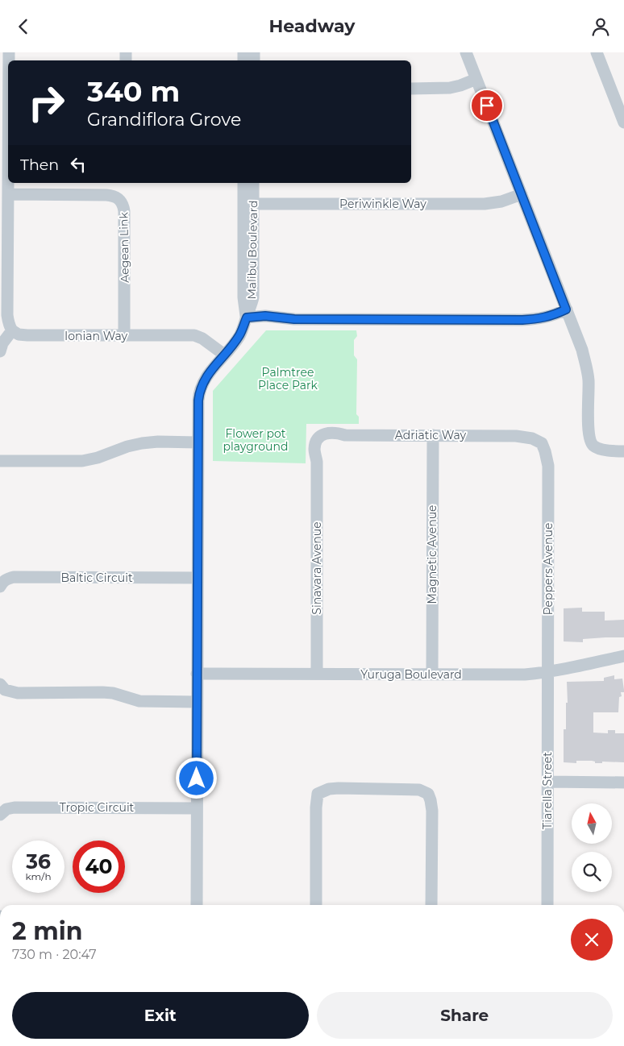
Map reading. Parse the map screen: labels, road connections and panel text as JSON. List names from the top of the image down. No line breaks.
{"streets":{"street":["Periwinkle Way","Aegean Link","Malibu Boulevard","Ionian Way","Adriatic Way","Magnetic Avenue","Sinavara Avenue","Peppers Avenue","Baltic Circuit","Yuruga Boulevard","Tiarella Street","Tropic Circuit"]},"crossings":[["Periwinkle Way","Malibu Boulevard"],["Aegean Link","Ionian Way"],["Adriatic Way","Magnetic Avenue"],["Adriatic Way","Sinavara Avenue"],["Adriatic Way","Peppers Avenue"],["Magnetic Avenue","Yuruga Boulevard"],["Sinavara Avenue","Yuruga Boulevard"],["Peppers Avenue","Yuruga Boulevard"],["Peppers Avenue","Tiarella Street"],["Yuruga Boulevard","Tiarella Street"]],"parks":["Palmtree Place Park","Flower pot playground"],"north":"top","page":{"header":"Headway","turn":["340 m","Grandiflora Grove"],"then":"Then","speed":"36 km/h","limit":"40","heading":["2 min","730 m · 20:47"],"buttons":["Exit","Share"]}}
